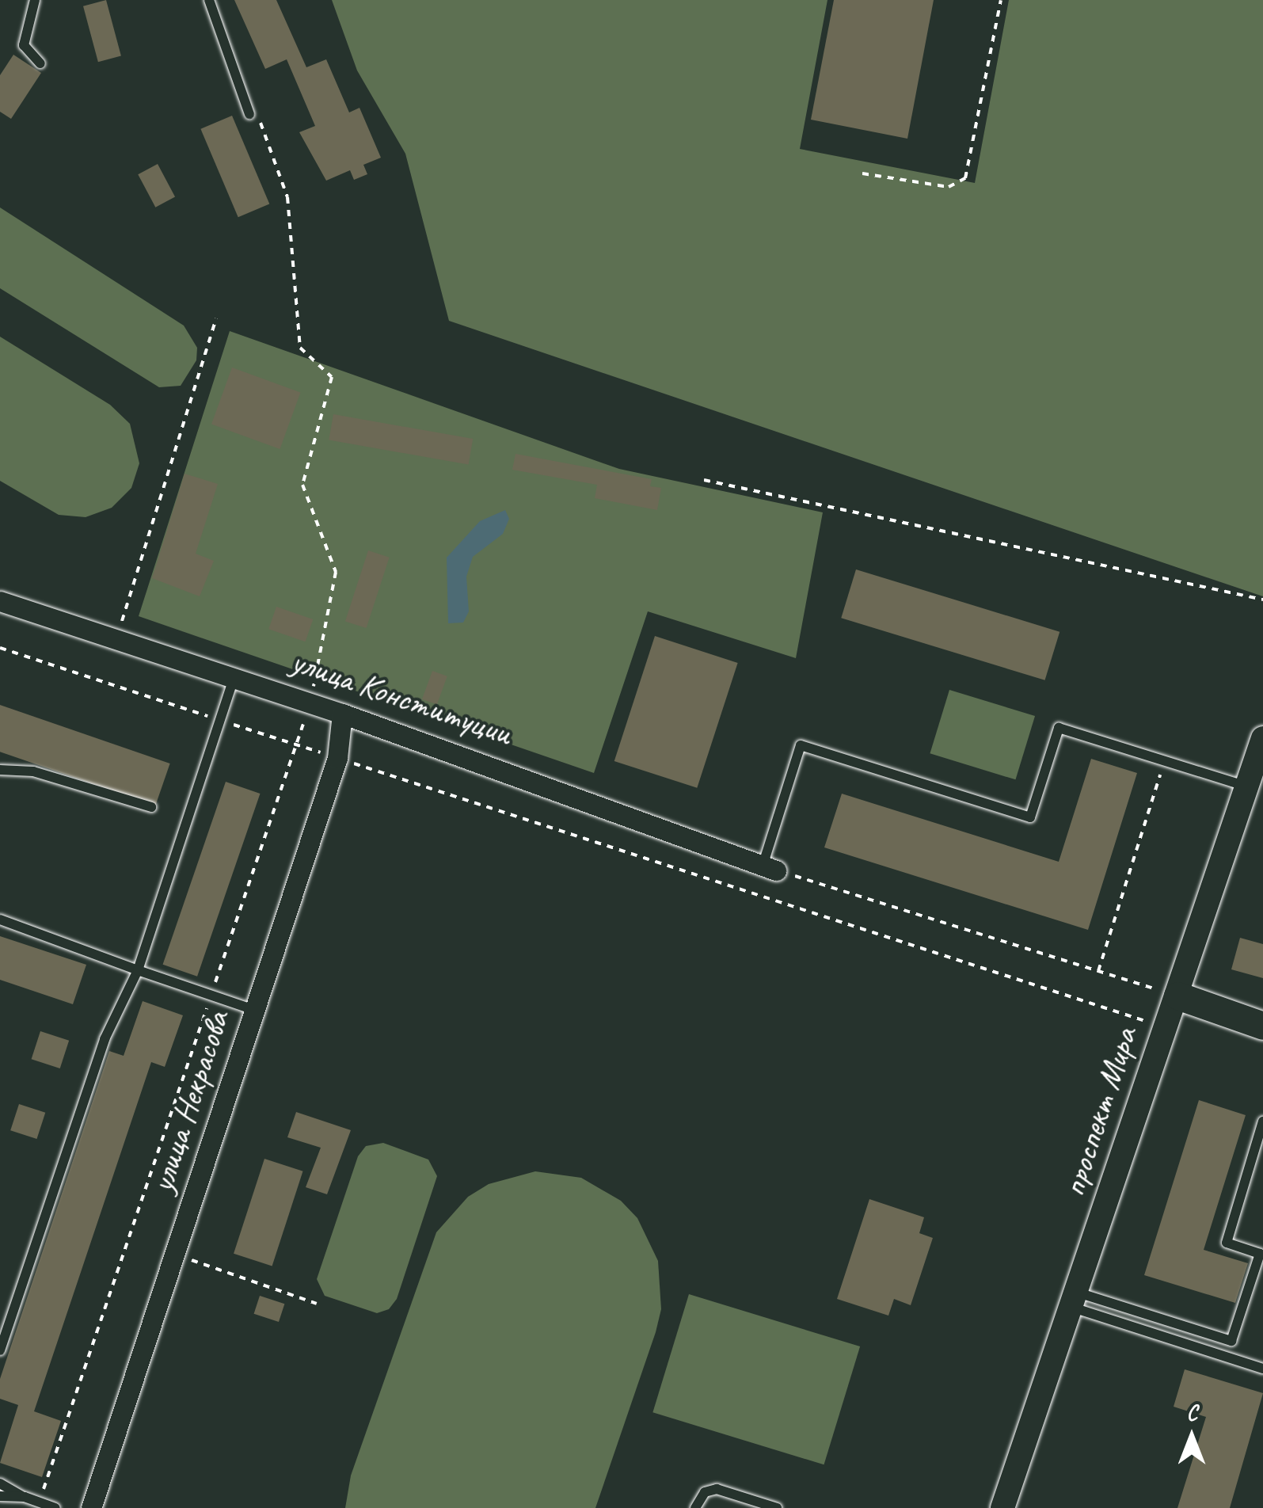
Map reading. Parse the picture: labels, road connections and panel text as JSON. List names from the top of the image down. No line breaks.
{"streets":{"street":["улица Конституции","улица Некрасова","проспект Мира"]},"crossings":[["улица Конституции","улица Некрасова"]],"north":"top"}
